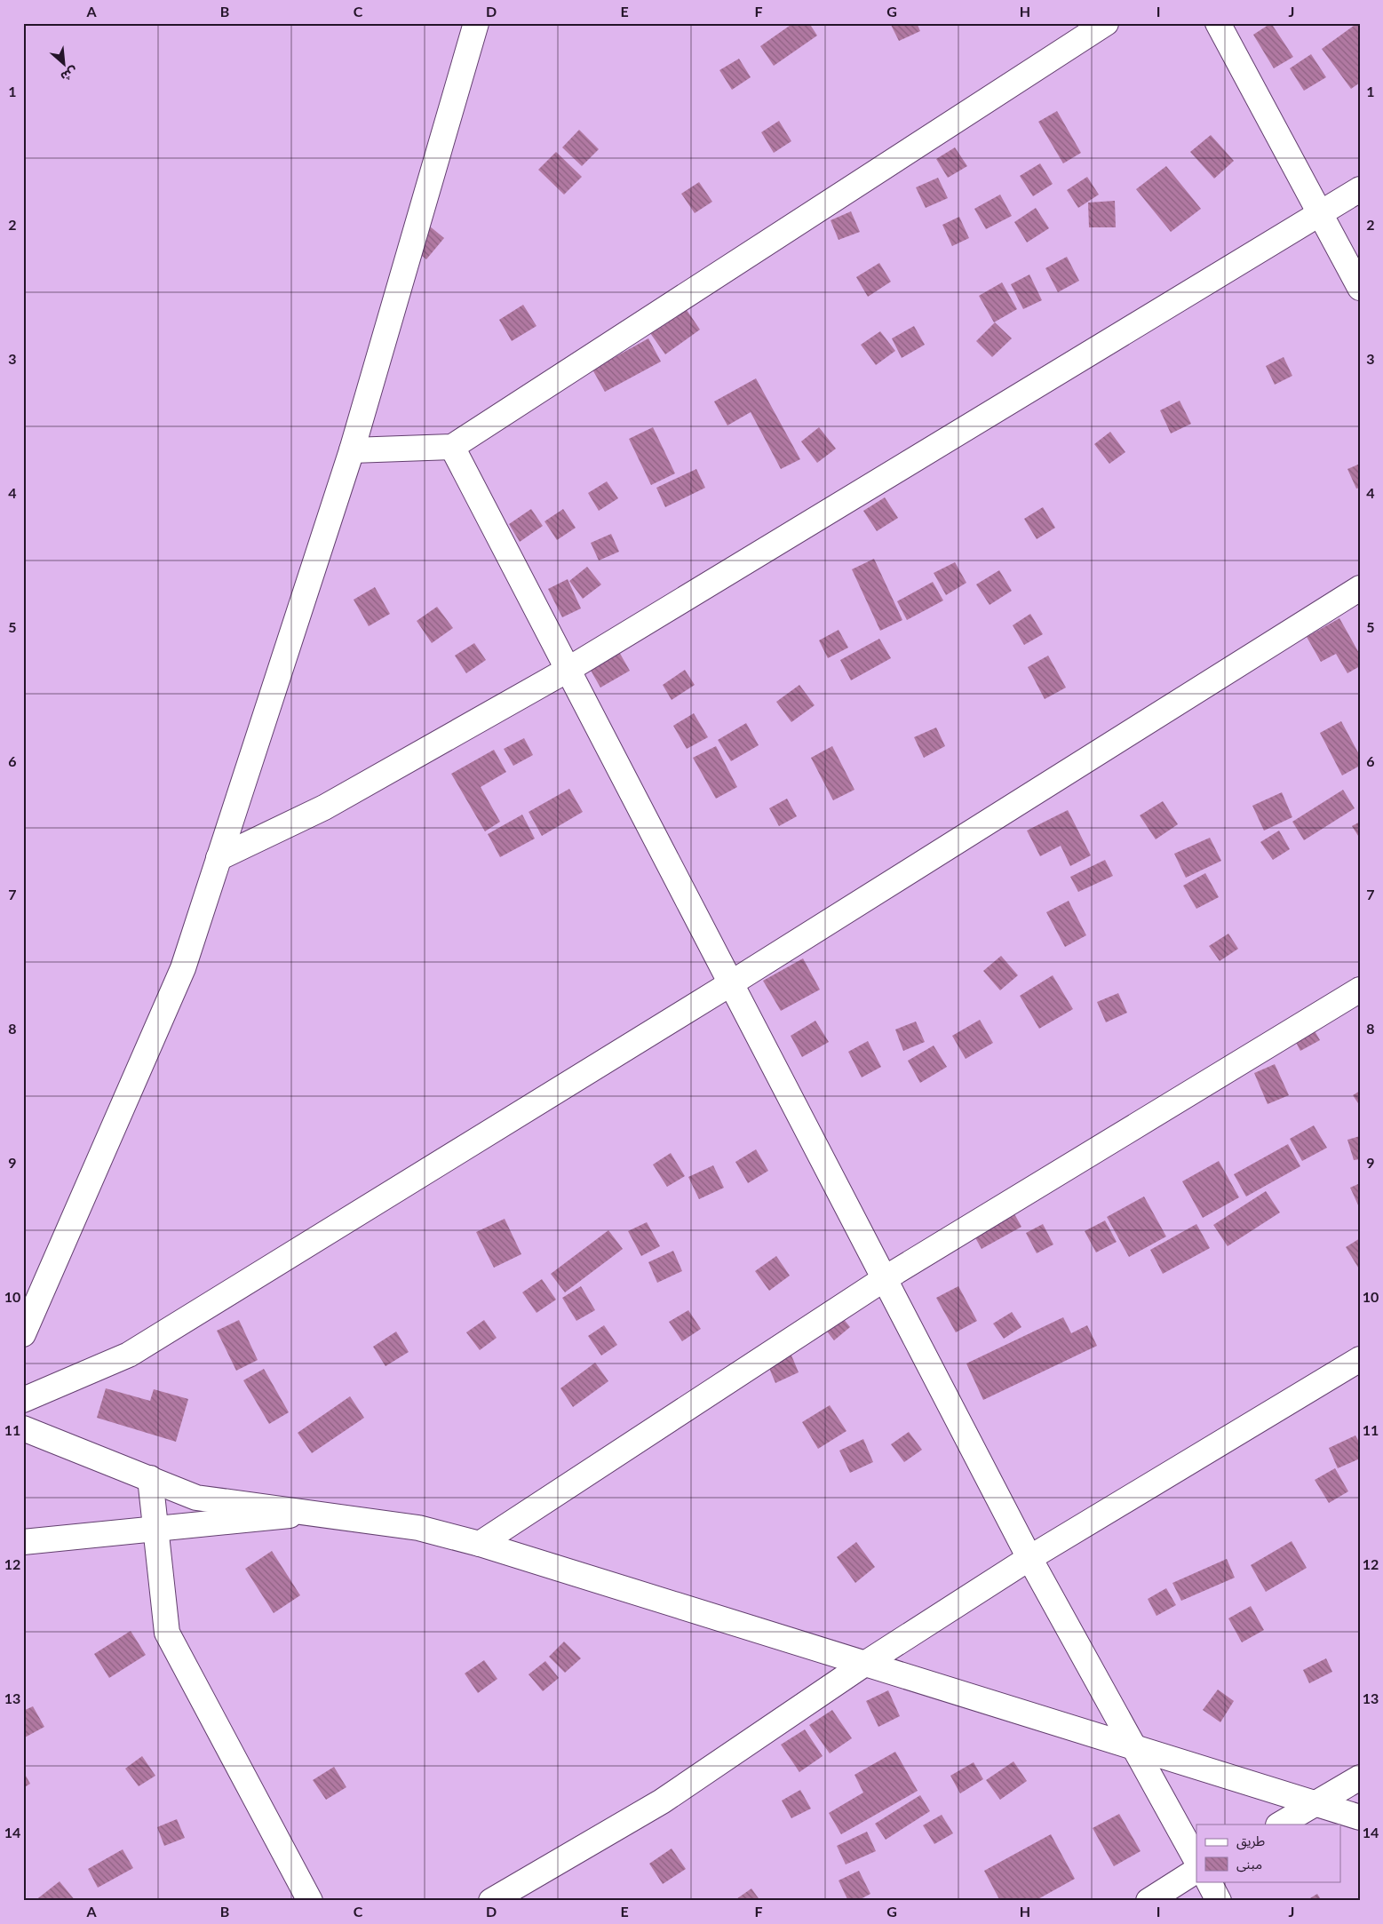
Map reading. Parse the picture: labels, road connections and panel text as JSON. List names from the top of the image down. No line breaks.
{"legend":["طريق","مبنى"],"north":"bottom right","grid":{"columns":["A","B","C","D","E","F","G","H","I","J"],"rows":["1","2","3","4","5","6","7","8","9","10","11","12","13","14"]}}
